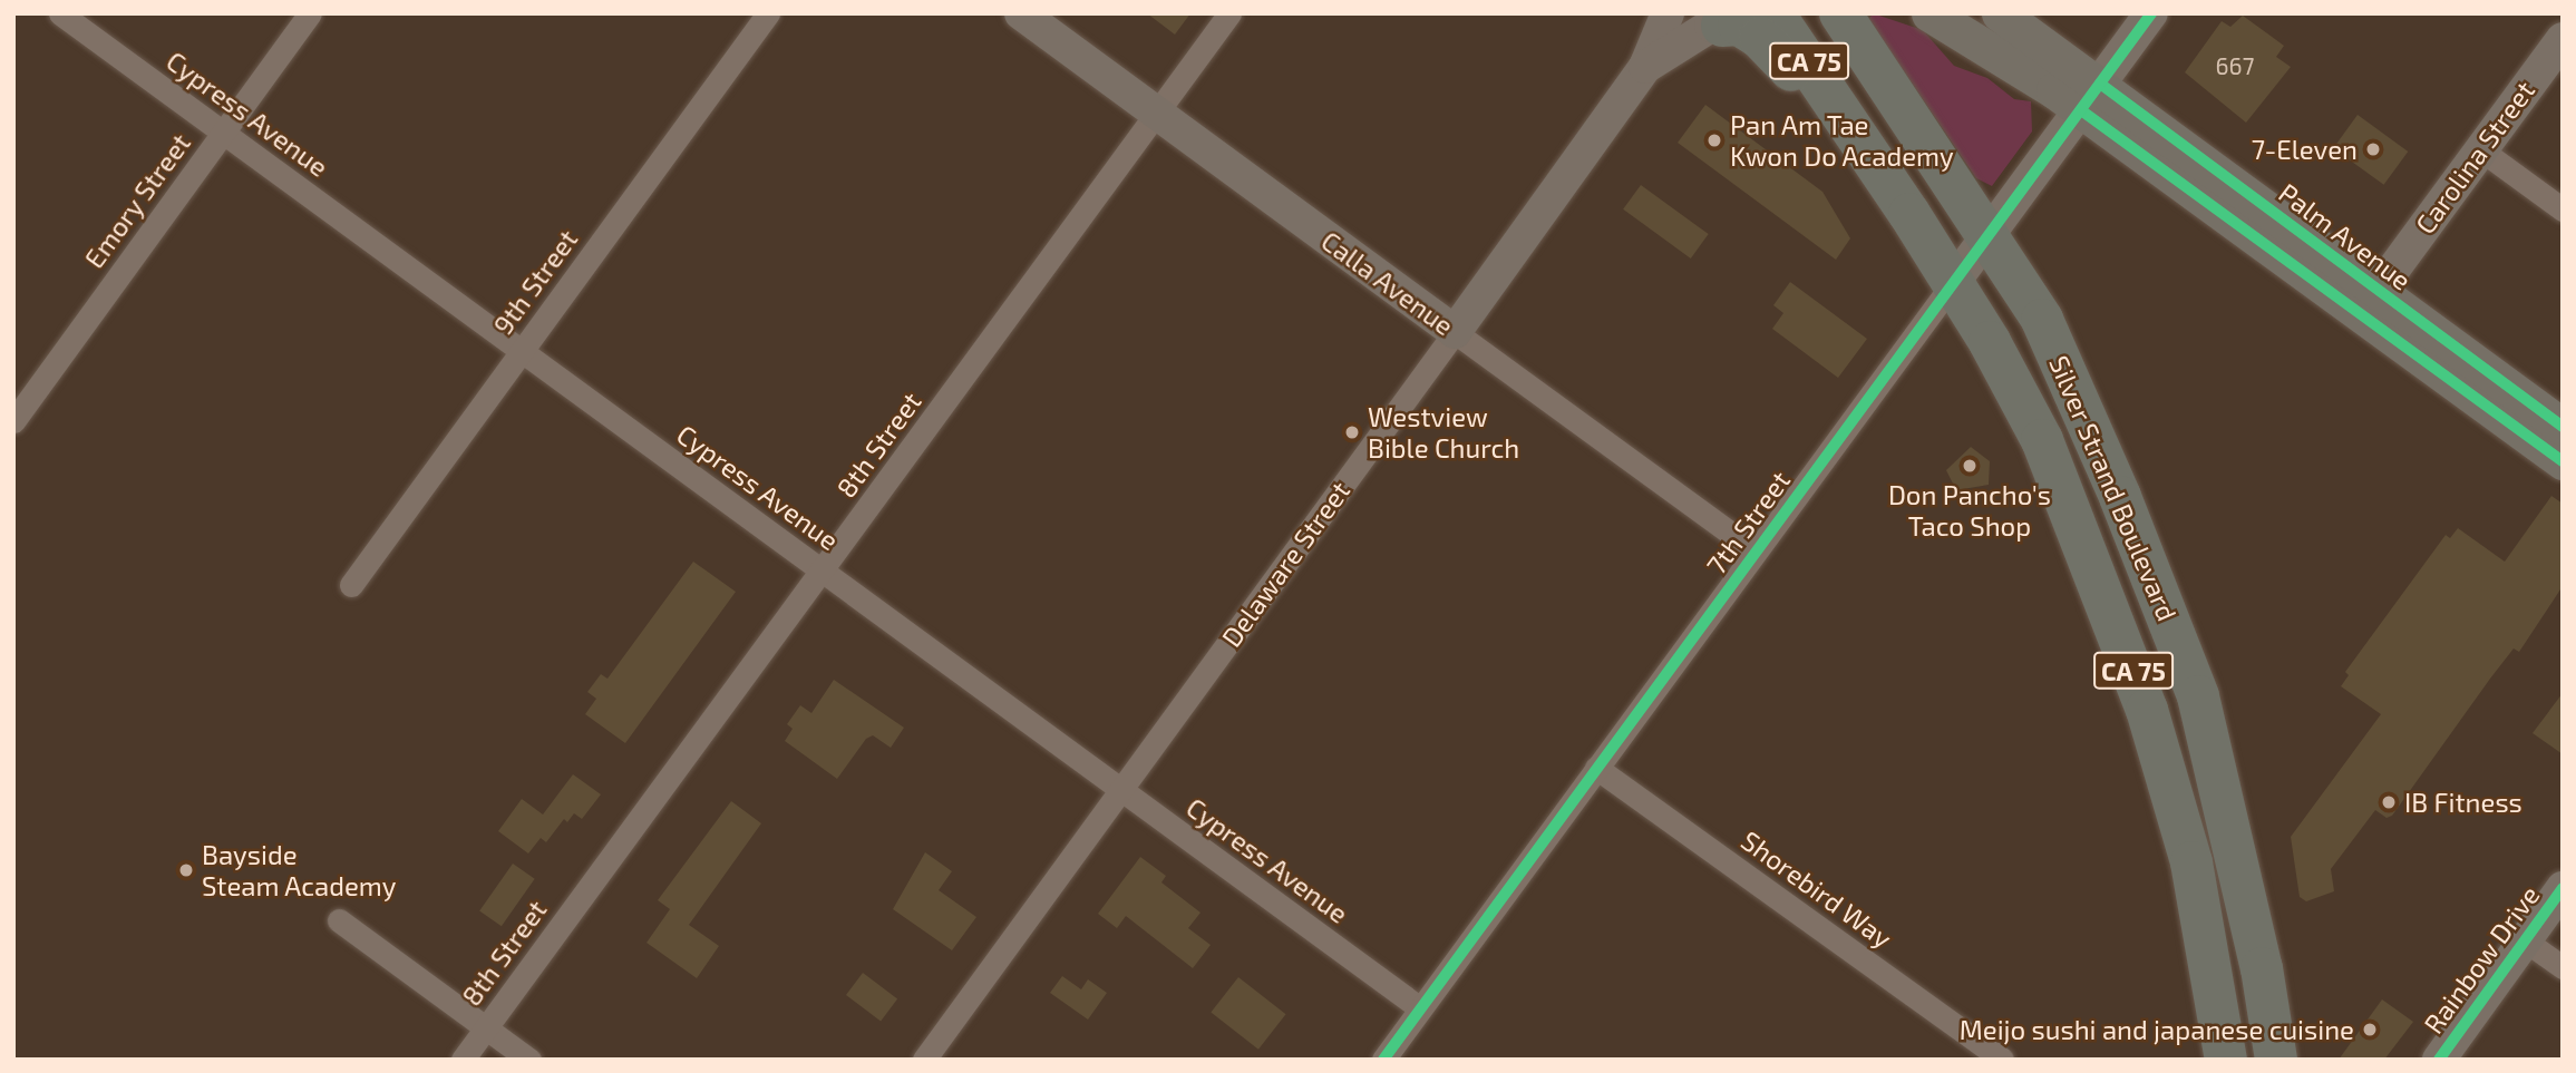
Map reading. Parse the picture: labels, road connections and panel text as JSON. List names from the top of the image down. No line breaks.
{"streets":{"highway":["CA 75","Silver Strand Boulevard"],"main road":["Palm Avenue"],"street":["Cypress Avenue","Carolina Street","Emory Street","9th Street","Calla Avenue","8th Street","7th Street","Delaware Street","Shorebird Way","Rainbow Drive"]},"crossings":[["Cypress Avenue","Emory Street"],["Cypress Avenue","9th Street"],["Cypress Avenue","8th Street"],["Cypress Avenue","7th Street"],["Cypress Avenue","Delaware Street"],["Carolina Street","Palm Avenue"],["Palm Avenue","7th Street"],["Calla Avenue","8th Street"],["Calla Avenue","7th Street"],["Calla Avenue","Delaware Street"],["Silver Strand Boulevard","7th Street"],["7th Street","Shorebird Way"]],"places":["Pan Am Tae Kwon Do Academy","7-Eleven","Westview Bible Church","Don Pancho's Taco Shop","IB Fitness","Bayside Steam Academy","Meijo sushi and japanese cuisine"],"house_numbers":["667"]}
